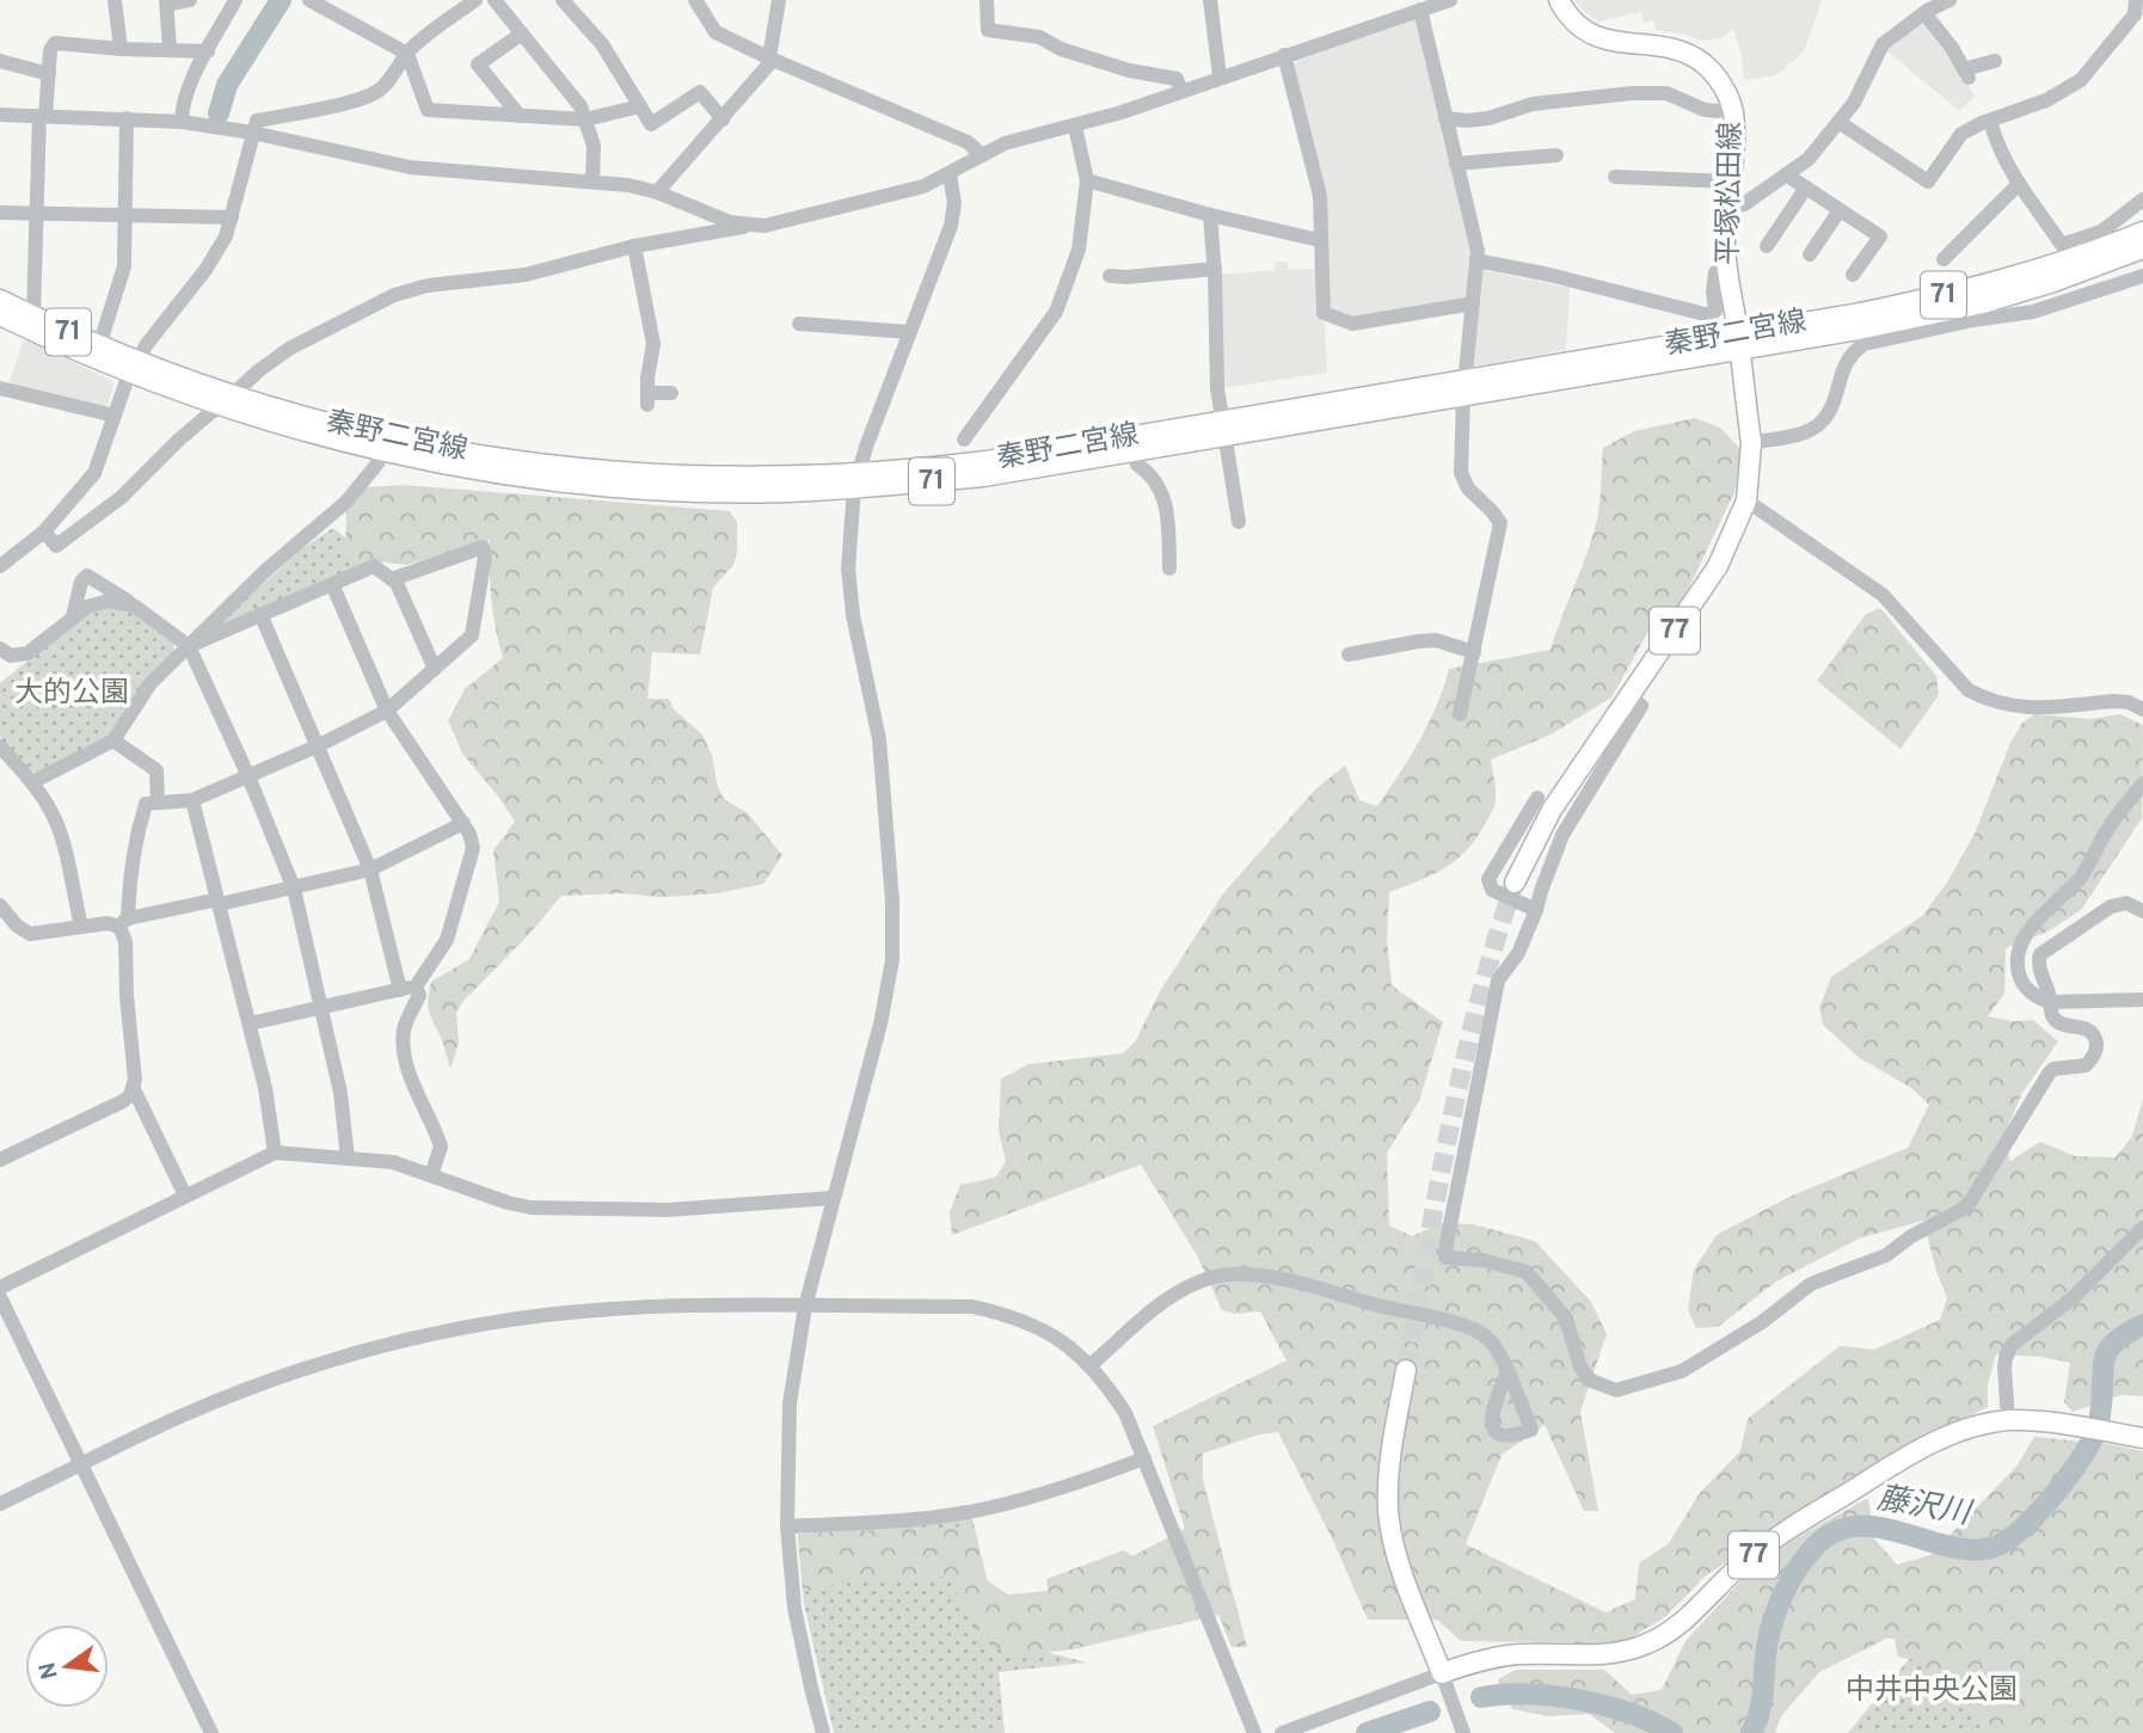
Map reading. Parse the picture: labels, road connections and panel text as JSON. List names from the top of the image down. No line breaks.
{"streets":{"main road":["平塚松田線","71","秦野二宮線","77"]},"crossings":[["平塚松田線","秦野二宮線"]],"water":["藤沢川"],"parks":["大的公園","中井中央公園"],"north":"left"}
